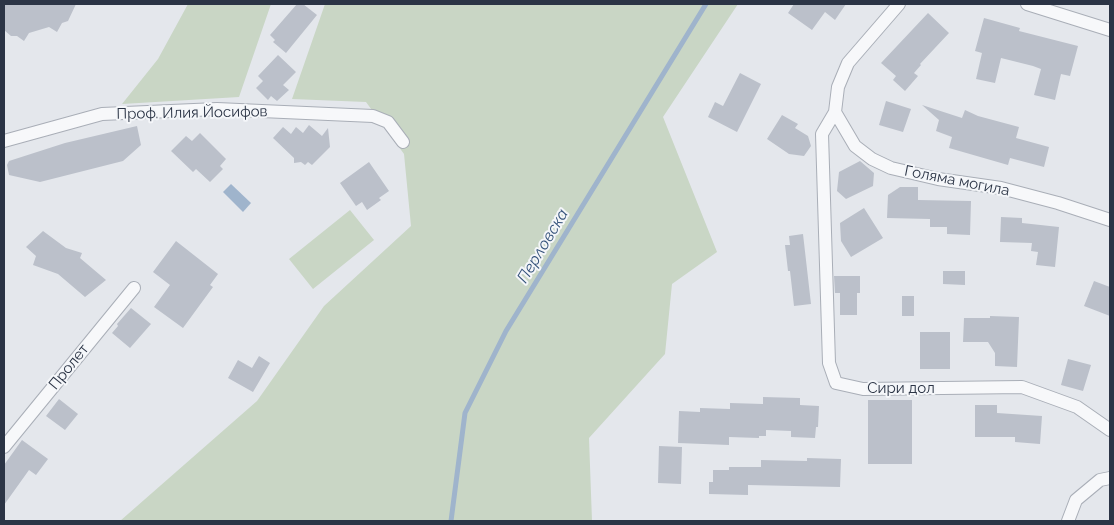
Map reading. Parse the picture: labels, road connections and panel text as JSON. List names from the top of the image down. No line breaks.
{"streets":{"street":["Проф. Илия Йосифов","Голяма могила","Пролет","Сири дол"]},"crossings":[["Голяма могила","Сири дол"]],"water":["Перловска"]}
